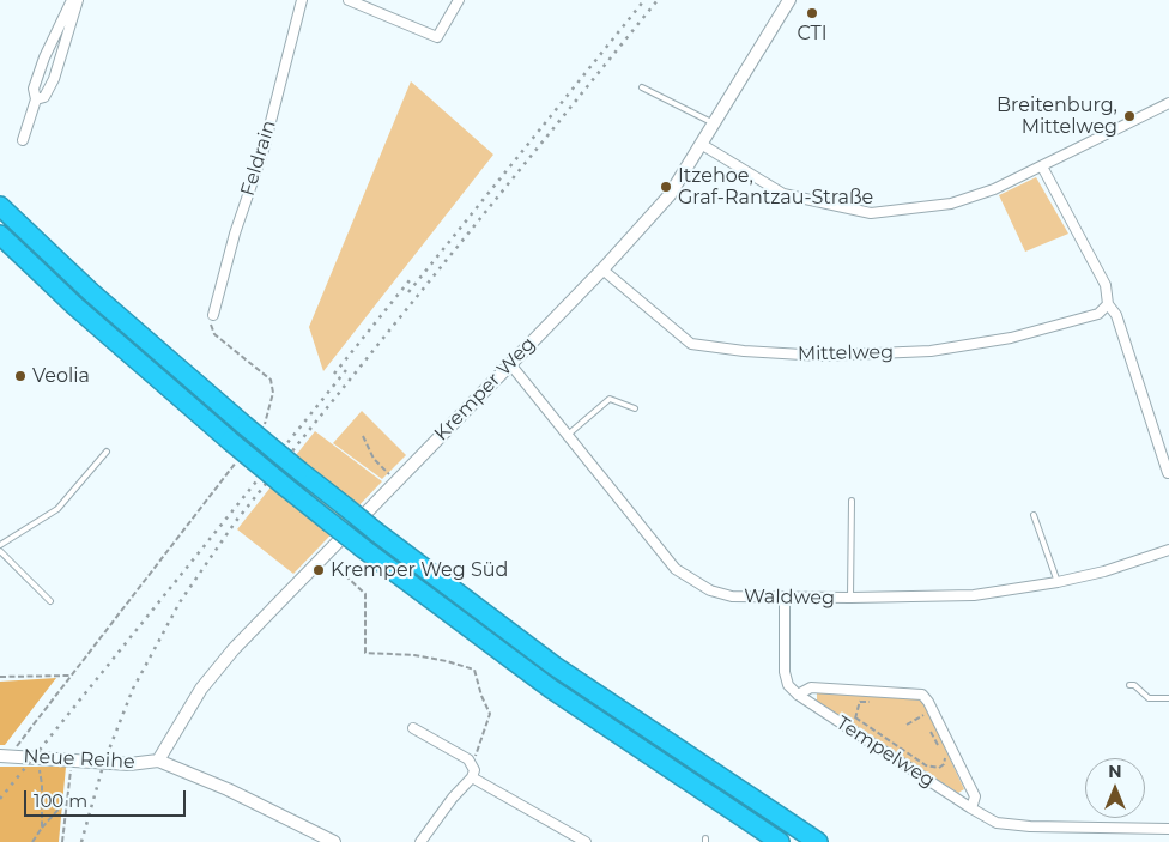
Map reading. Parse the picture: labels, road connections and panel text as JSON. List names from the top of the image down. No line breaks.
{"streets":{"street":["Feldrain","Mittelweg","Kremper Weg","Waldweg","Tempelweg","Neue Reihe"]},"crossings":[["Mittelweg","Kremper Weg"],["Kremper Weg","Waldweg"],["Kremper Weg","Neue Reihe"],["Waldweg","Tempelweg"]],"places":["CTI","Breitenburg, Mittelweg","Itzehoe, Graf-Rantzau-Straße","Veolia","Kremper Weg Süd"],"scale_bar":"100 m","north":"top"}
